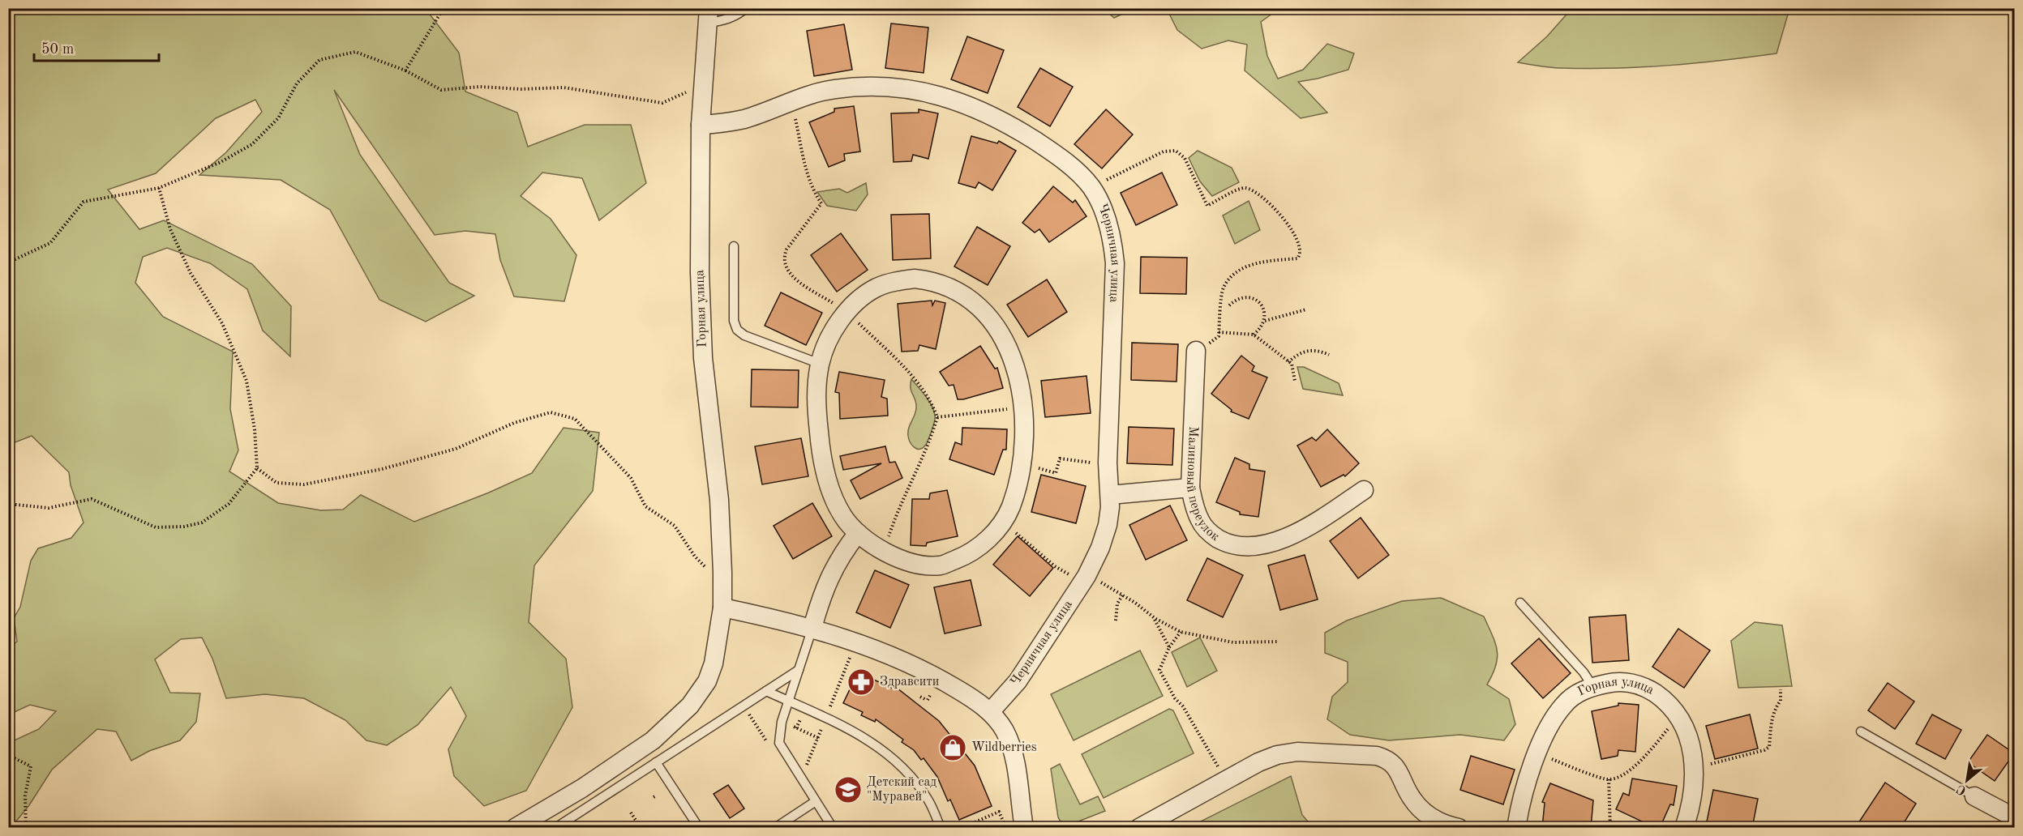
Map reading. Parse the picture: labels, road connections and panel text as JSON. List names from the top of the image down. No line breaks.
{"streets":{"street":["Черничная улица","Горная улица","Малиновый переулок"]},"crossings":[["Черничная улица","Горная улица"]],"places":{"pharmacy":["Здравсити"],"shop":["Wildberries"],"school or university":["Детский сад \"Муравей\""]},"scale_bar":"50 m","north":"bottom left"}
